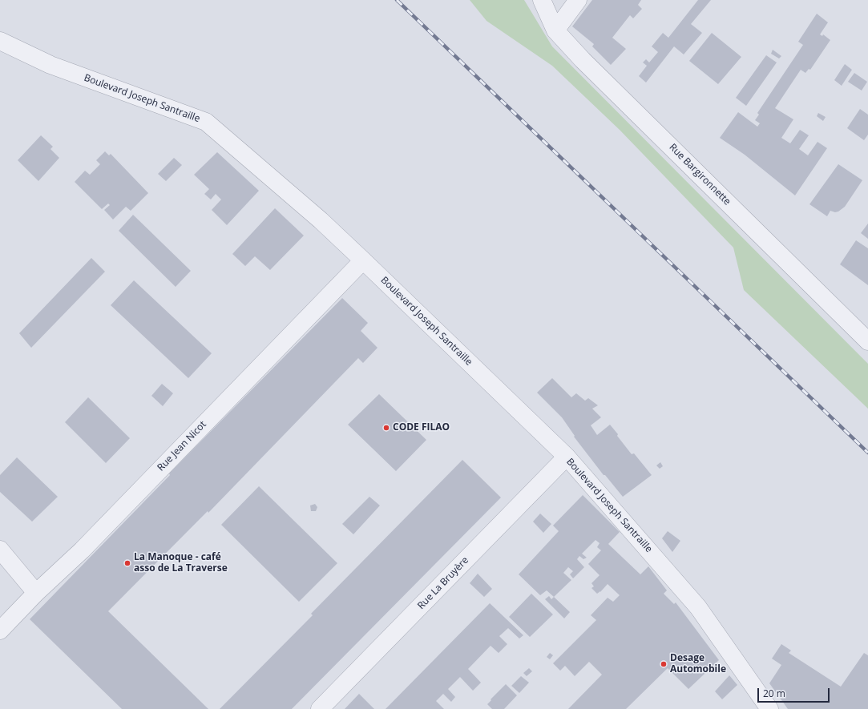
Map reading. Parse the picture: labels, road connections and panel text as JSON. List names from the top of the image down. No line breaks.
{"streets":{"street":["Boulevard Joseph Santraille","Rue Bargironnette","Rue Jean Nicot","Rue La Bruyère"]},"crossings":[["Boulevard Joseph Santraille","Rue Jean Nicot"],["Boulevard Joseph Santraille","Rue La Bruyère"]],"places":["CODE FILAO","La Manoque - café asso de La Traverse","Desage Automobile"],"scale_bar":"20 m"}
